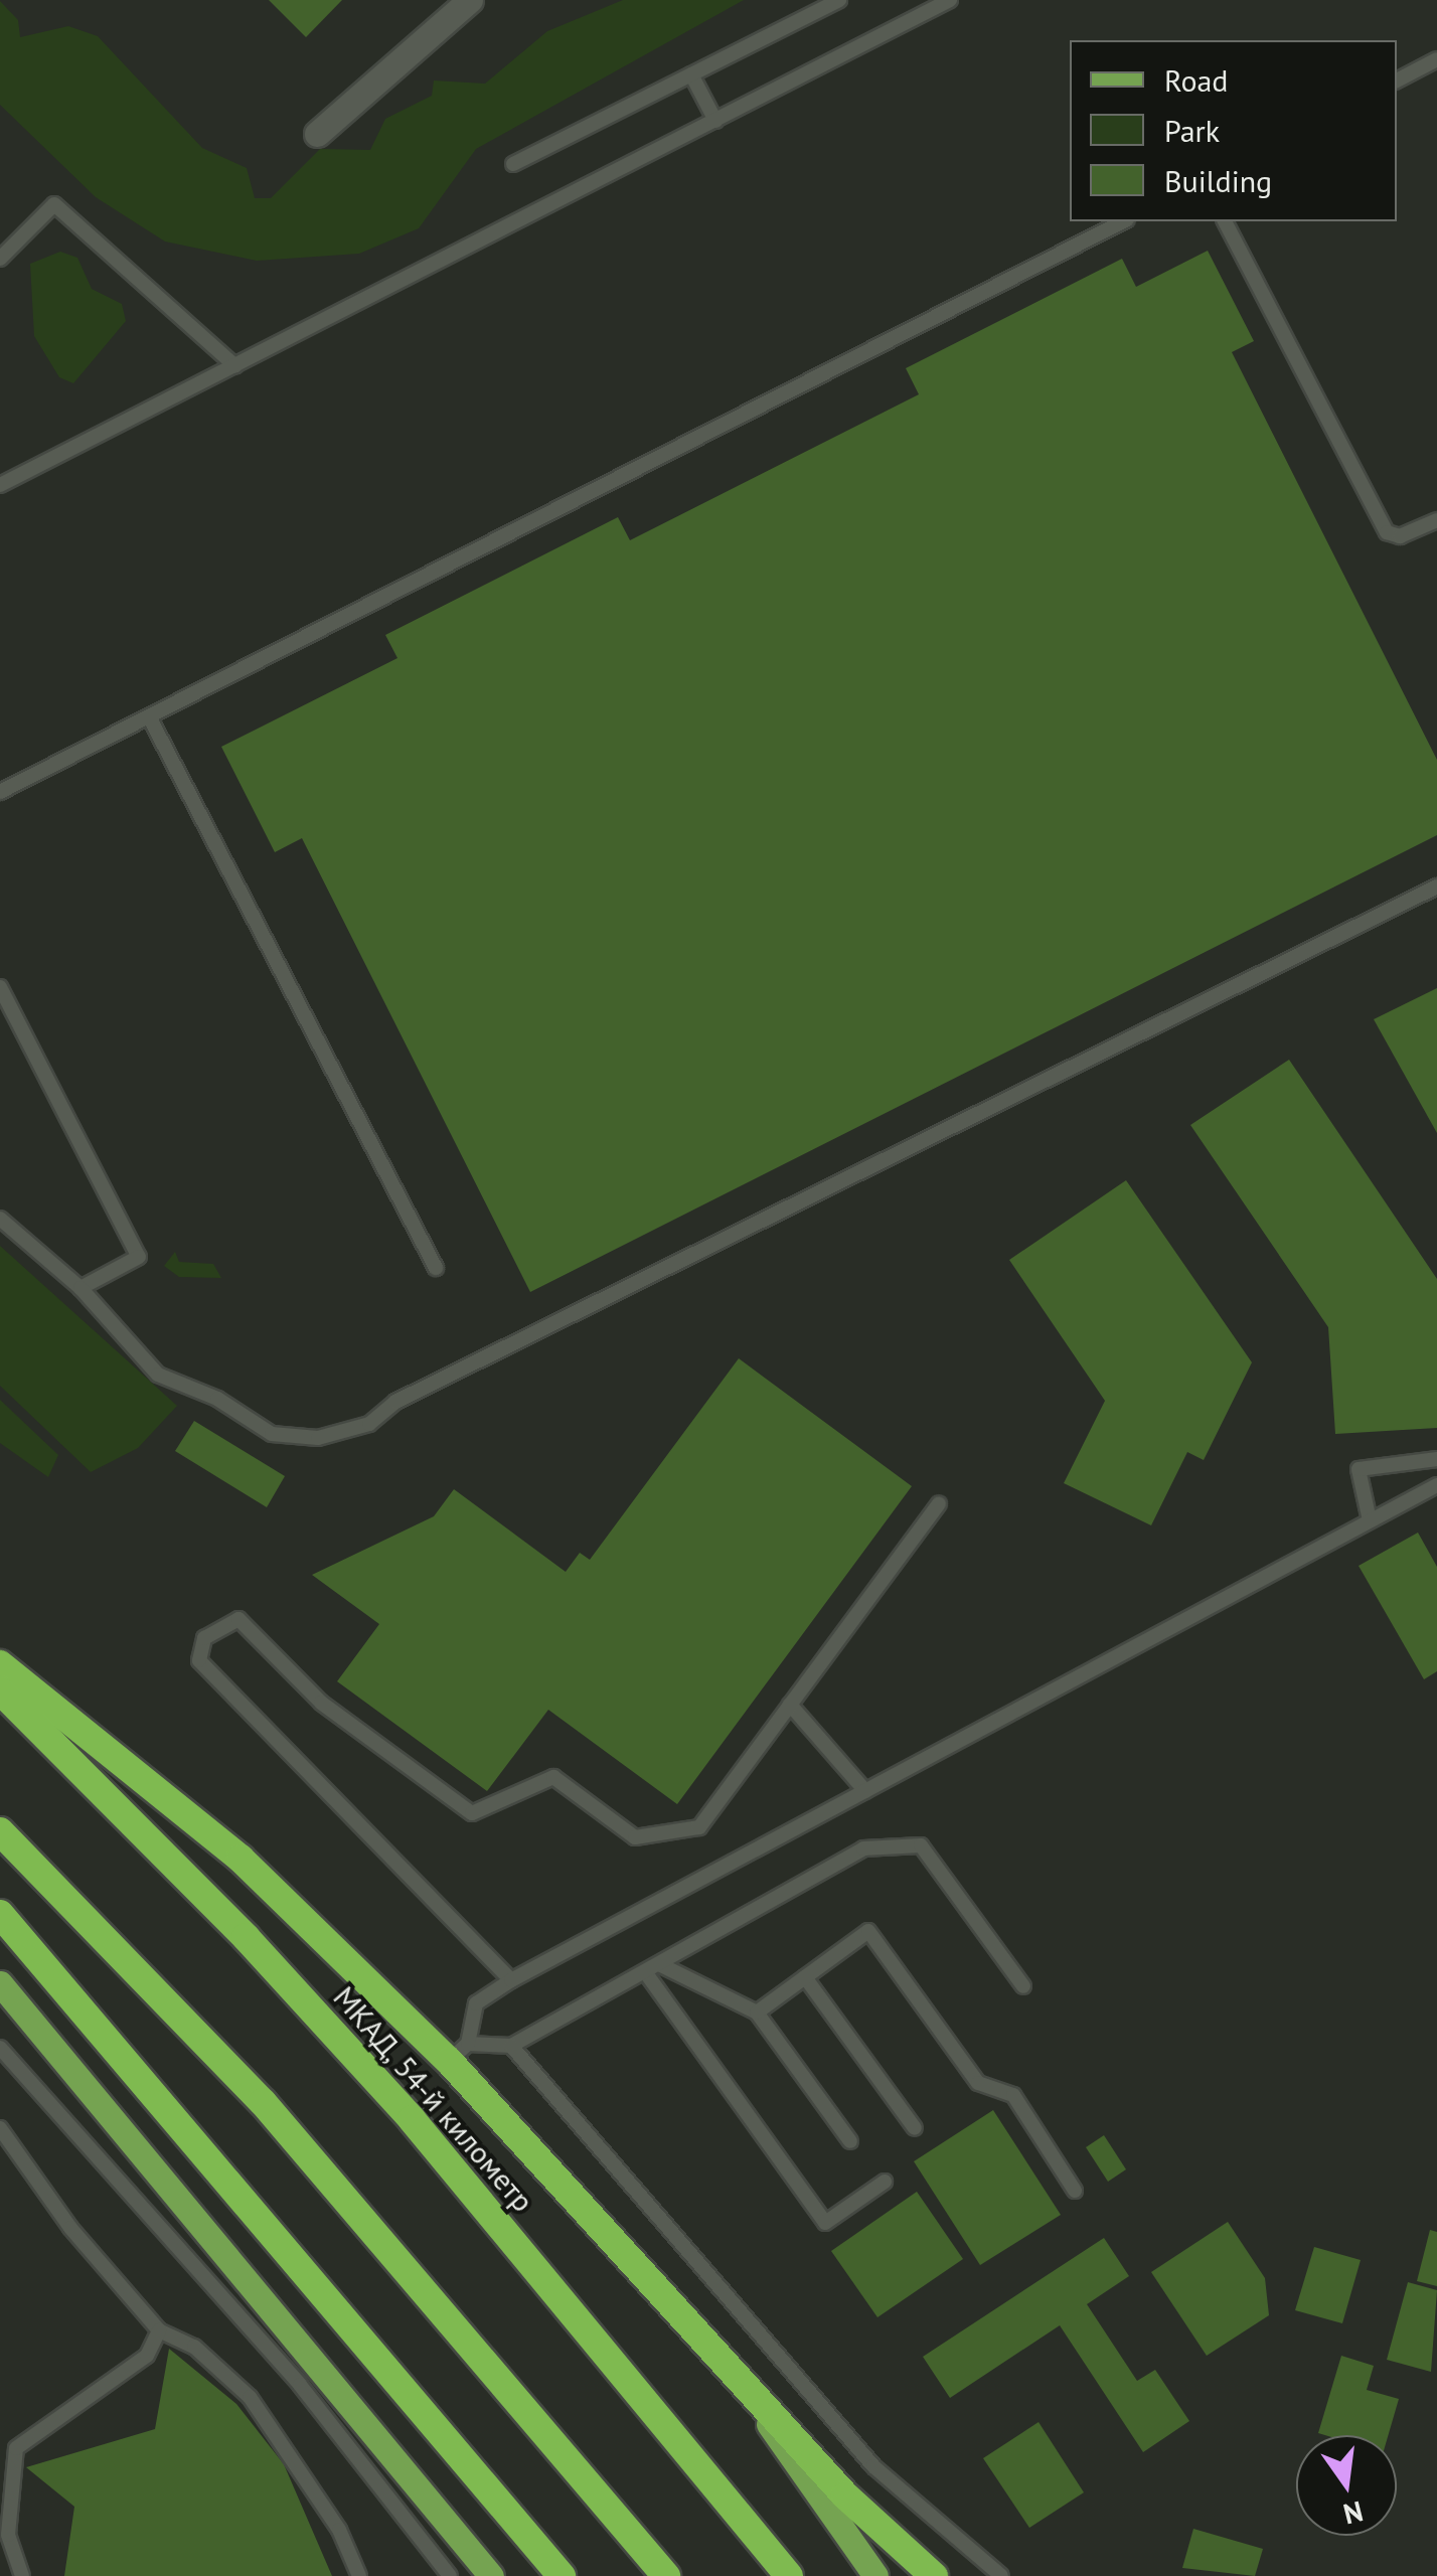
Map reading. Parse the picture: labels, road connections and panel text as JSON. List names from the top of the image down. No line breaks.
{"streets":{"highway":["МКАД, 54-й километр"]},"legend":["Road","Park","Building"],"north":"bottom"}
